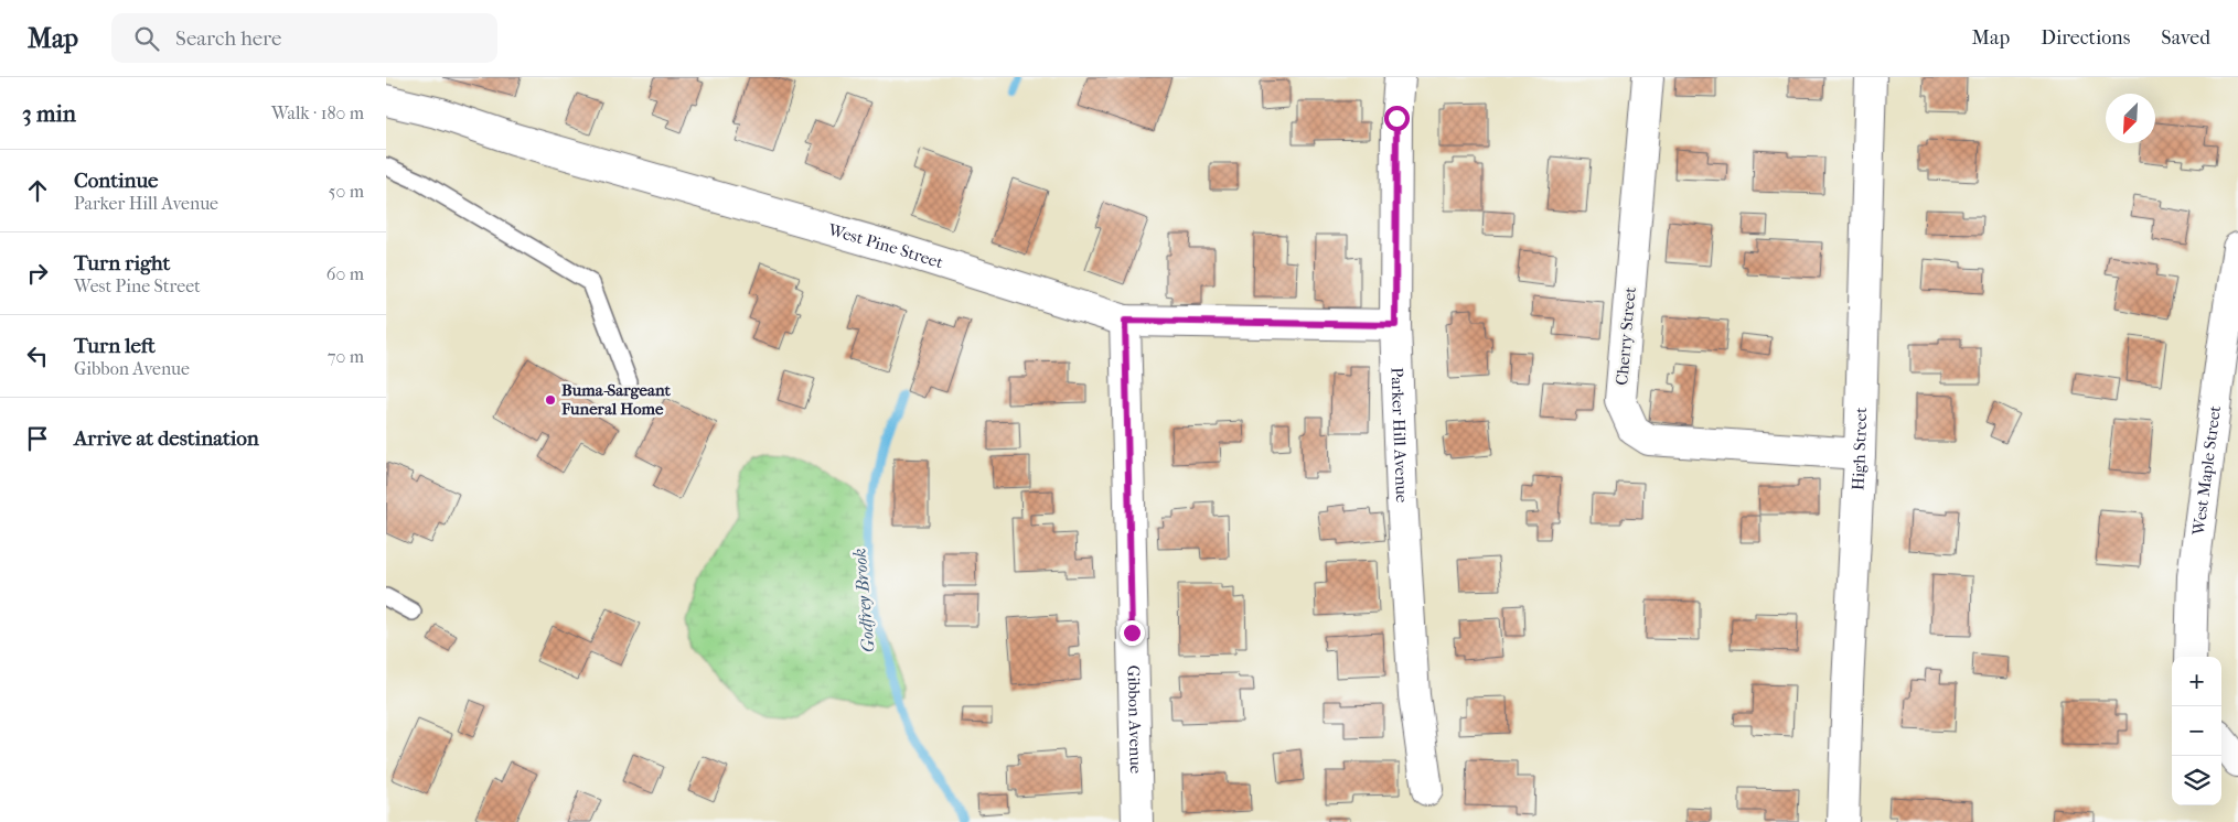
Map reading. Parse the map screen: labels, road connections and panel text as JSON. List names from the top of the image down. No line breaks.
{"streets":{"street":["West Pine Street","Cherry Street","Parker Hill Avenue","High Street","West Maple Street","Gibbon Avenue"]},"crossings":[["West Pine Street","Parker Hill Avenue"],["West Pine Street","Gibbon Avenue"],["Cherry Street","High Street"]],"water":["Godfrey Brook"],"places":["Buma-Sargeant Funeral Home"],"north":"bottom left","page":{"header":"Map","search":"Search here","nav":["Map","Directions","Saved"],"heading":["3 min","Walk · 180 m"],"list":[["Continue","Parker Hill Avenue","50 m"],["Turn right","West Pine Street","60 m"],["Turn left","Gibbon Avenue","70 m"],"Arrive at destination"],"map_buttons":["+","−"]}}
